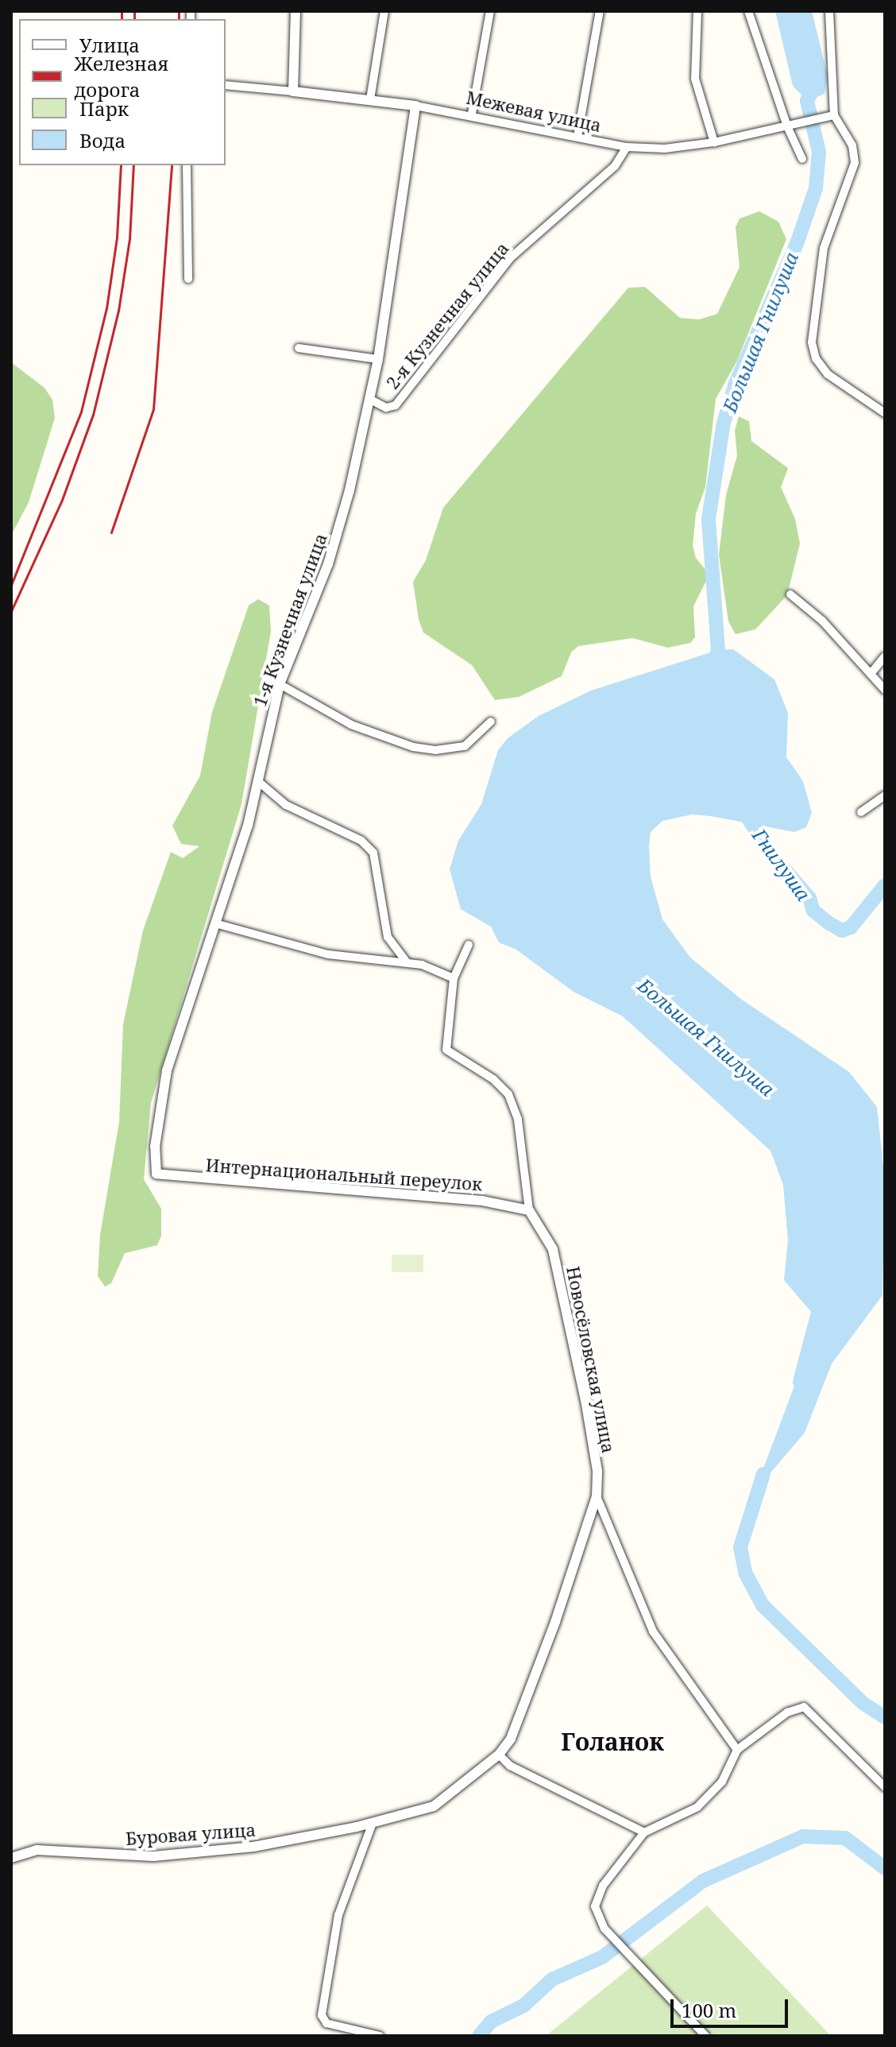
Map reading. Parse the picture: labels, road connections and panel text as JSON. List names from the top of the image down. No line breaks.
{"streets":{"street":["Межевая улица","2-я Кузнечная улица","1-я Кузнечная улица","Интернациональный переулок","Новосёловская улица","Буровая улица"]},"crossings":[["Межевая улица","2-я Кузнечная улица"],["Межевая улица","1-я Кузнечная улица"],["2-я Кузнечная улица","1-я Кузнечная улица"],["1-я Кузнечная улица","Интернациональный переулок"],["Интернациональный переулок","Новосёловская улица"]],"districts":["Голанок"],"water":["Большая Гнилуша","Гнилуша"],"legend":["Улица","Железная дорога","Парк","Вода"],"scale_bar":"100 m"}
